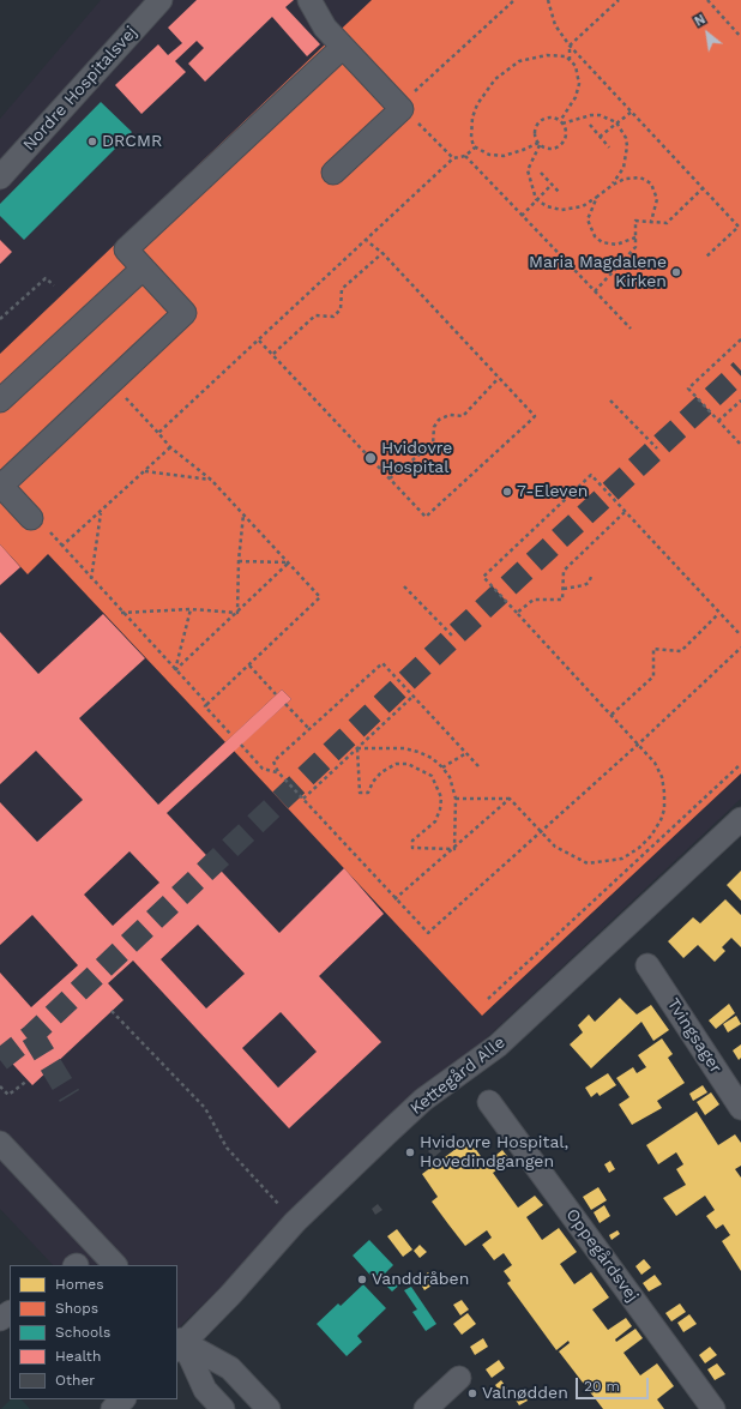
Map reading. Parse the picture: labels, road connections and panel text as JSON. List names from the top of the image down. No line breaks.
{"streets":{"street":["Nordre Hospitalsvej","Tvingsager","Kettegård Alle","Oppegårdsvej"]},"places":["DRCMR","Maria Magdalene Kirken","Hvidovre Hospital","7-Eleven","Hvidovre Hospital, Hovedindgangen","Vanddråben","Valnødden"],"legend":["Homes","Shops","Schools","Health","Other"],"scale_bar":"20 m","north":"top left"}
